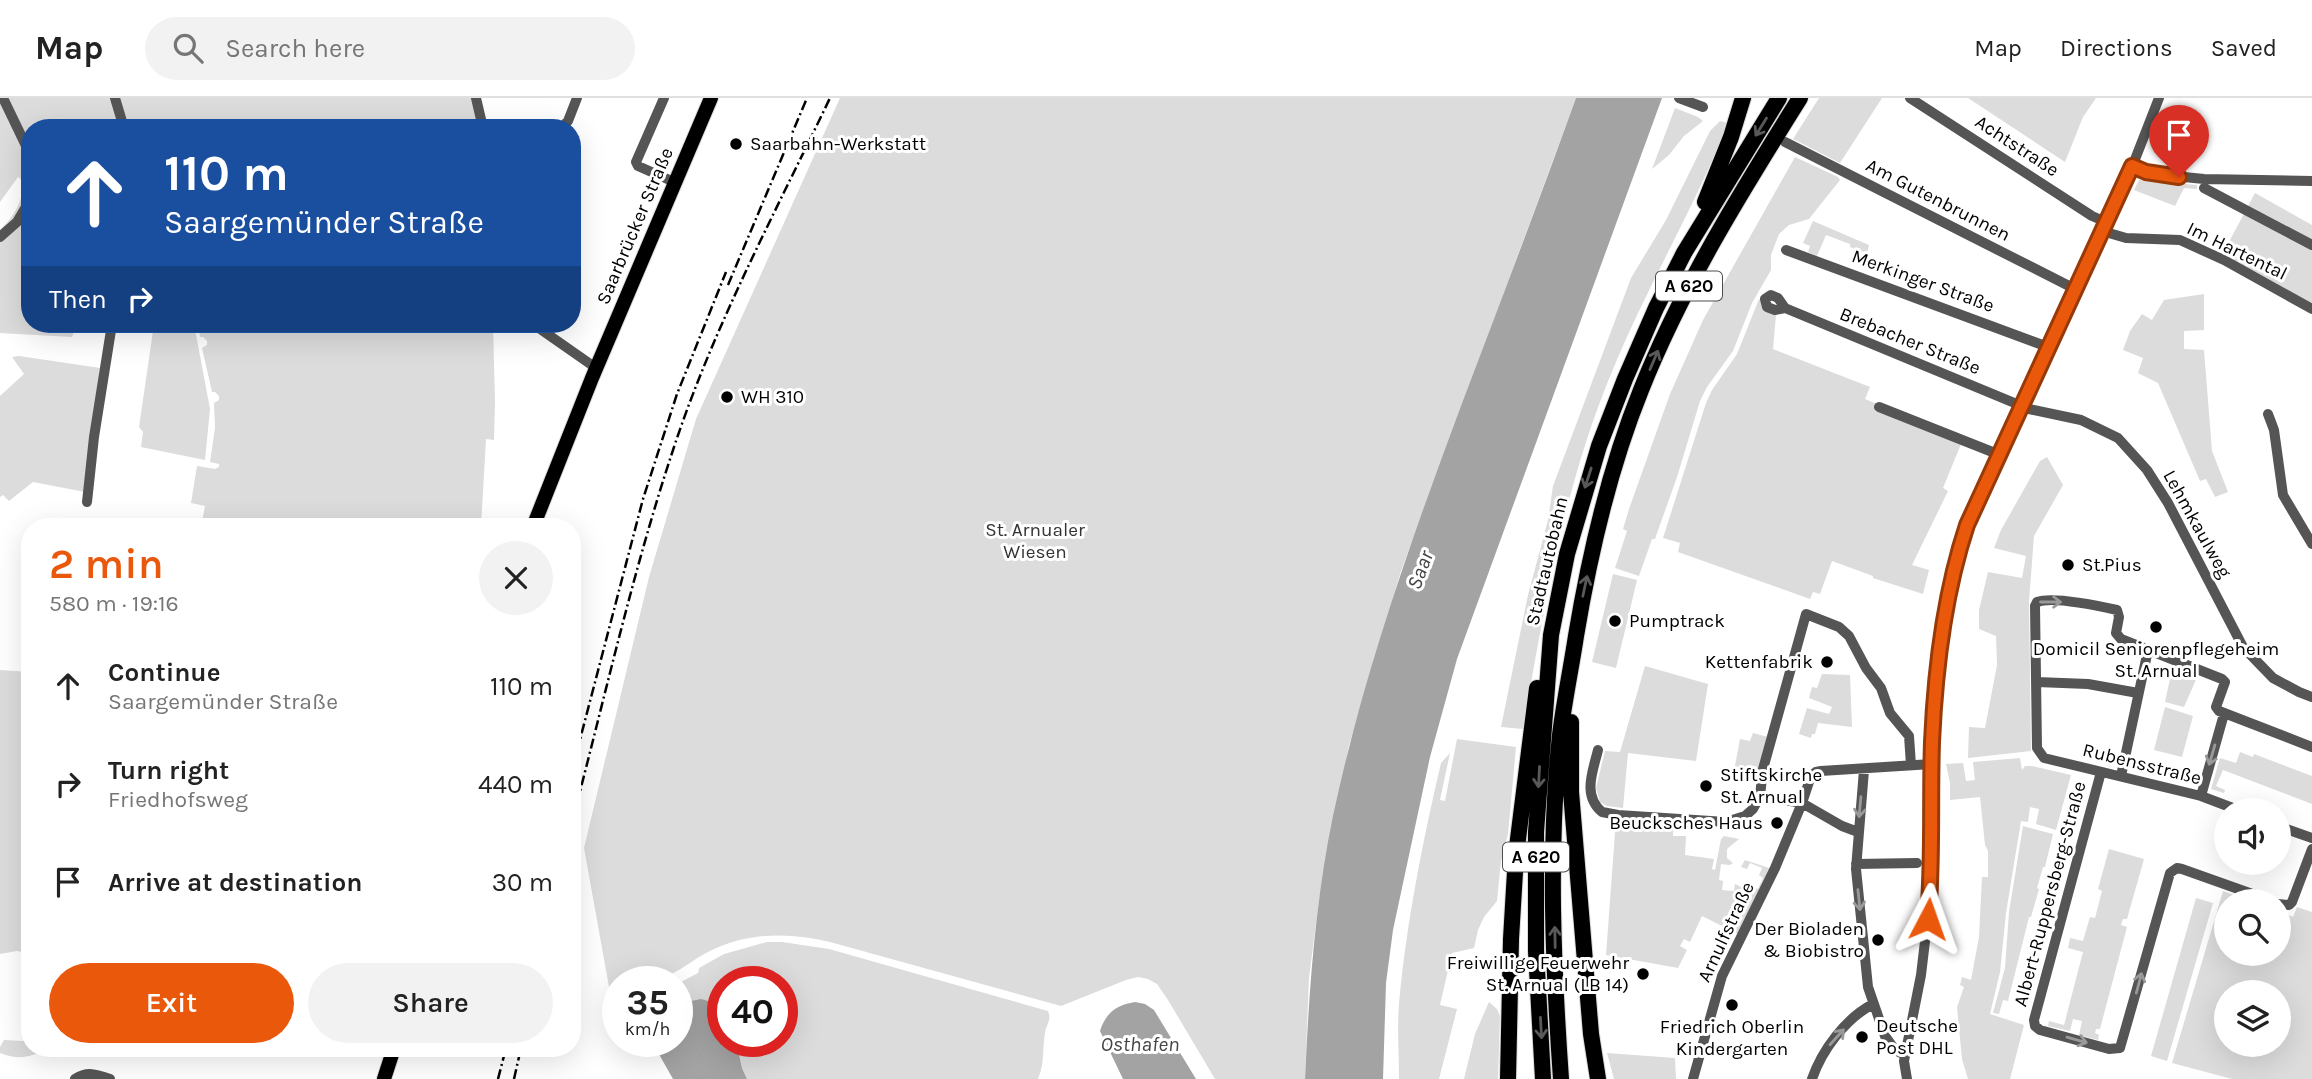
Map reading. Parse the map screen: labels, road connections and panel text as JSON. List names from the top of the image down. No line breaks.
{"streets":{"highway":["A 620","Stadtautobahn"],"main road":["Saarbrücker Straße"],"street":["Achtstraße","Am Gutenbrunnen","Im Hartental","Merkinger Straße","Brebacher Straße","Lehmkaulweg","Rubensstraße","Albert-Ruppersberg-Straße","Arnulfstraße"]},"crossings":[["Achtstraße","Im Hartental"],["Brebacher Straße","Lehmkaulweg"],["Rubensstraße","Albert-Ruppersberg-Straße"]],"water":["Saar","Osthafen"],"parks":["St. Arnualer Wiesen"],"places":["Saarbahn-Werkstatt","WH 310","St.Pius","Pumptrack","Domicil Seniorenpflegeheim St. Arnual","Kettenfabrik","Stiftskirche St. Arnual","Beucksches Haus","Der Bioladen & Biobistro","Freiwillige Feuerwehr St. Arnual (LB 14)","Friedrich Oberlin Kindergarten","Deutsche Post DHL"],"page":{"header":"Map","search":"Search here","nav":["Map","Directions","Saved"],"turn":["110 m","Saargemünder Straße"],"then":"Then","heading":["2 min","580 m · 19:16"],"list":[{"name":"Continue","note":"Saargemünder Straße","value":"110 m"},{"name":"Turn right","note":"Friedhofsweg","value":"440 m"},{"name":"Arrive at destination","value":"30 m"}],"buttons":["Exit","Share"],"speed":"35 km/h","limit":"40"}}
